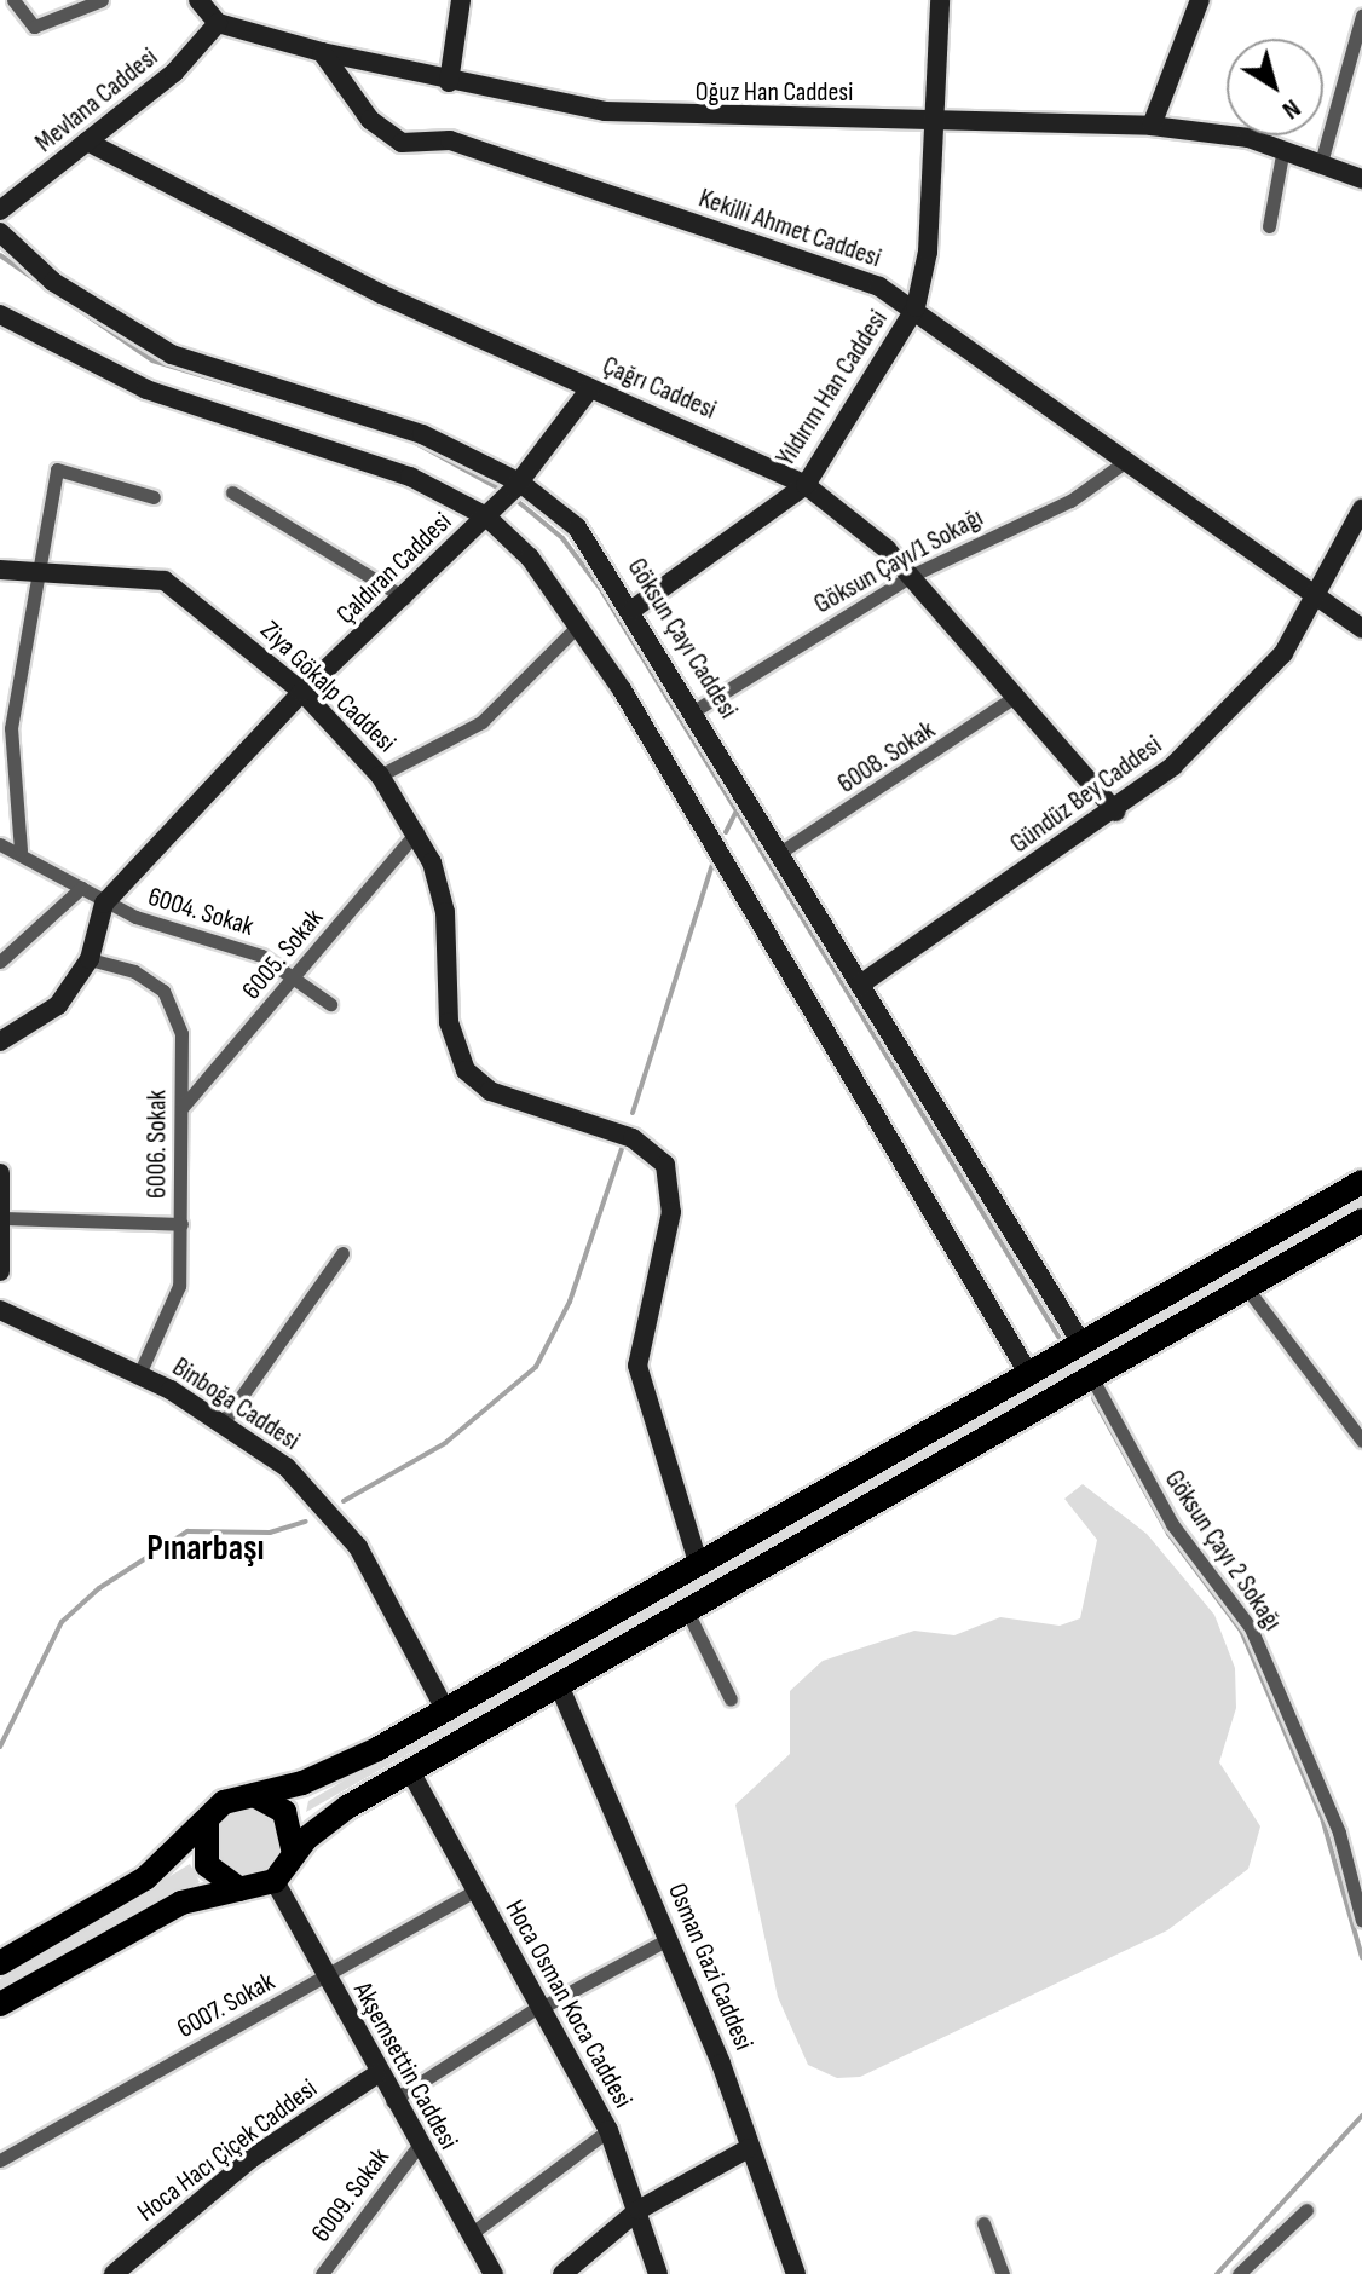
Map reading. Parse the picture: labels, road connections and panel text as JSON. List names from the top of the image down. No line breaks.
{"streets":{"street":["Oğuz Han Caddesi","Mevlana Caddesi","Kekilli Ahmet Caddesi","Çağrı Caddesi","Yıldırım Han Caddesi","Göksun Çayı/1 Sokağı","Çaldıran Caddesi","Göksun Çayı Caddesi","Ziya Gökalp Caddesi","6008. Sokak","Gündüz Bey Caddesi","6004. Sokak","6005. Sokak","6006. Sokak","Binboğa Caddesi","Göksun Çayı 2 Sokağı","Osman Gazi Caddesi","Hoca Osman Koca Caddesi","6007. Sokak","Akşemsettin Caddesi","Hoca Hacı Çiçek Caddesi","6009. Sokak"]},"crossings":[["Oğuz Han Caddesi","Mevlana Caddesi"],["Oğuz Han Caddesi","Kekilli Ahmet Caddesi"],["Oğuz Han Caddesi","Yıldırım Han Caddesi"],["Mevlana Caddesi","Çağrı Caddesi"],["Kekilli Ahmet Caddesi","Yıldırım Han Caddesi"],["Kekilli Ahmet Caddesi","Göksun Çayı/1 Sokağı"],["Kekilli Ahmet Caddesi","Gündüz Bey Caddesi"],["Çağrı Caddesi","Yıldırım Han Caddesi"],["Çağrı Caddesi","Göksun Çayı/1 Sokağı"],["Çağrı Caddesi","Çaldıran Caddesi"],["Çağrı Caddesi","6008. Sokak"],["Çağrı Caddesi","Gündüz Bey Caddesi"],["Yıldırım Han Caddesi","Göksun Çayı Caddesi"],["Göksun Çayı/1 Sokağı","Göksun Çayı Caddesi"],["Çaldıran Caddesi","Göksun Çayı Caddesi"],["Çaldıran Caddesi","Ziya Gökalp Caddesi"],["Çaldıran Caddesi","6004. Sokak"],["Göksun Çayı Caddesi","6008. Sokak"],["Göksun Çayı Caddesi","Gündüz Bey Caddesi"],["Ziya Gökalp Caddesi","6005. Sokak"],["6004. Sokak","6005. Sokak"],["6005. Sokak","6006. Sokak"],["6006. Sokak","Binboğa Caddesi"],["Hoca Osman Koca Caddesi","6007. Sokak"],["6007. Sokak","Akşemsettin Caddesi"],["Akşemsettin Caddesi","Hoca Hacı Çiçek Caddesi"],["Akşemsettin Caddesi","6009. Sokak"]],"districts":["Pınarbaşı"],"north":"bottom right"}
